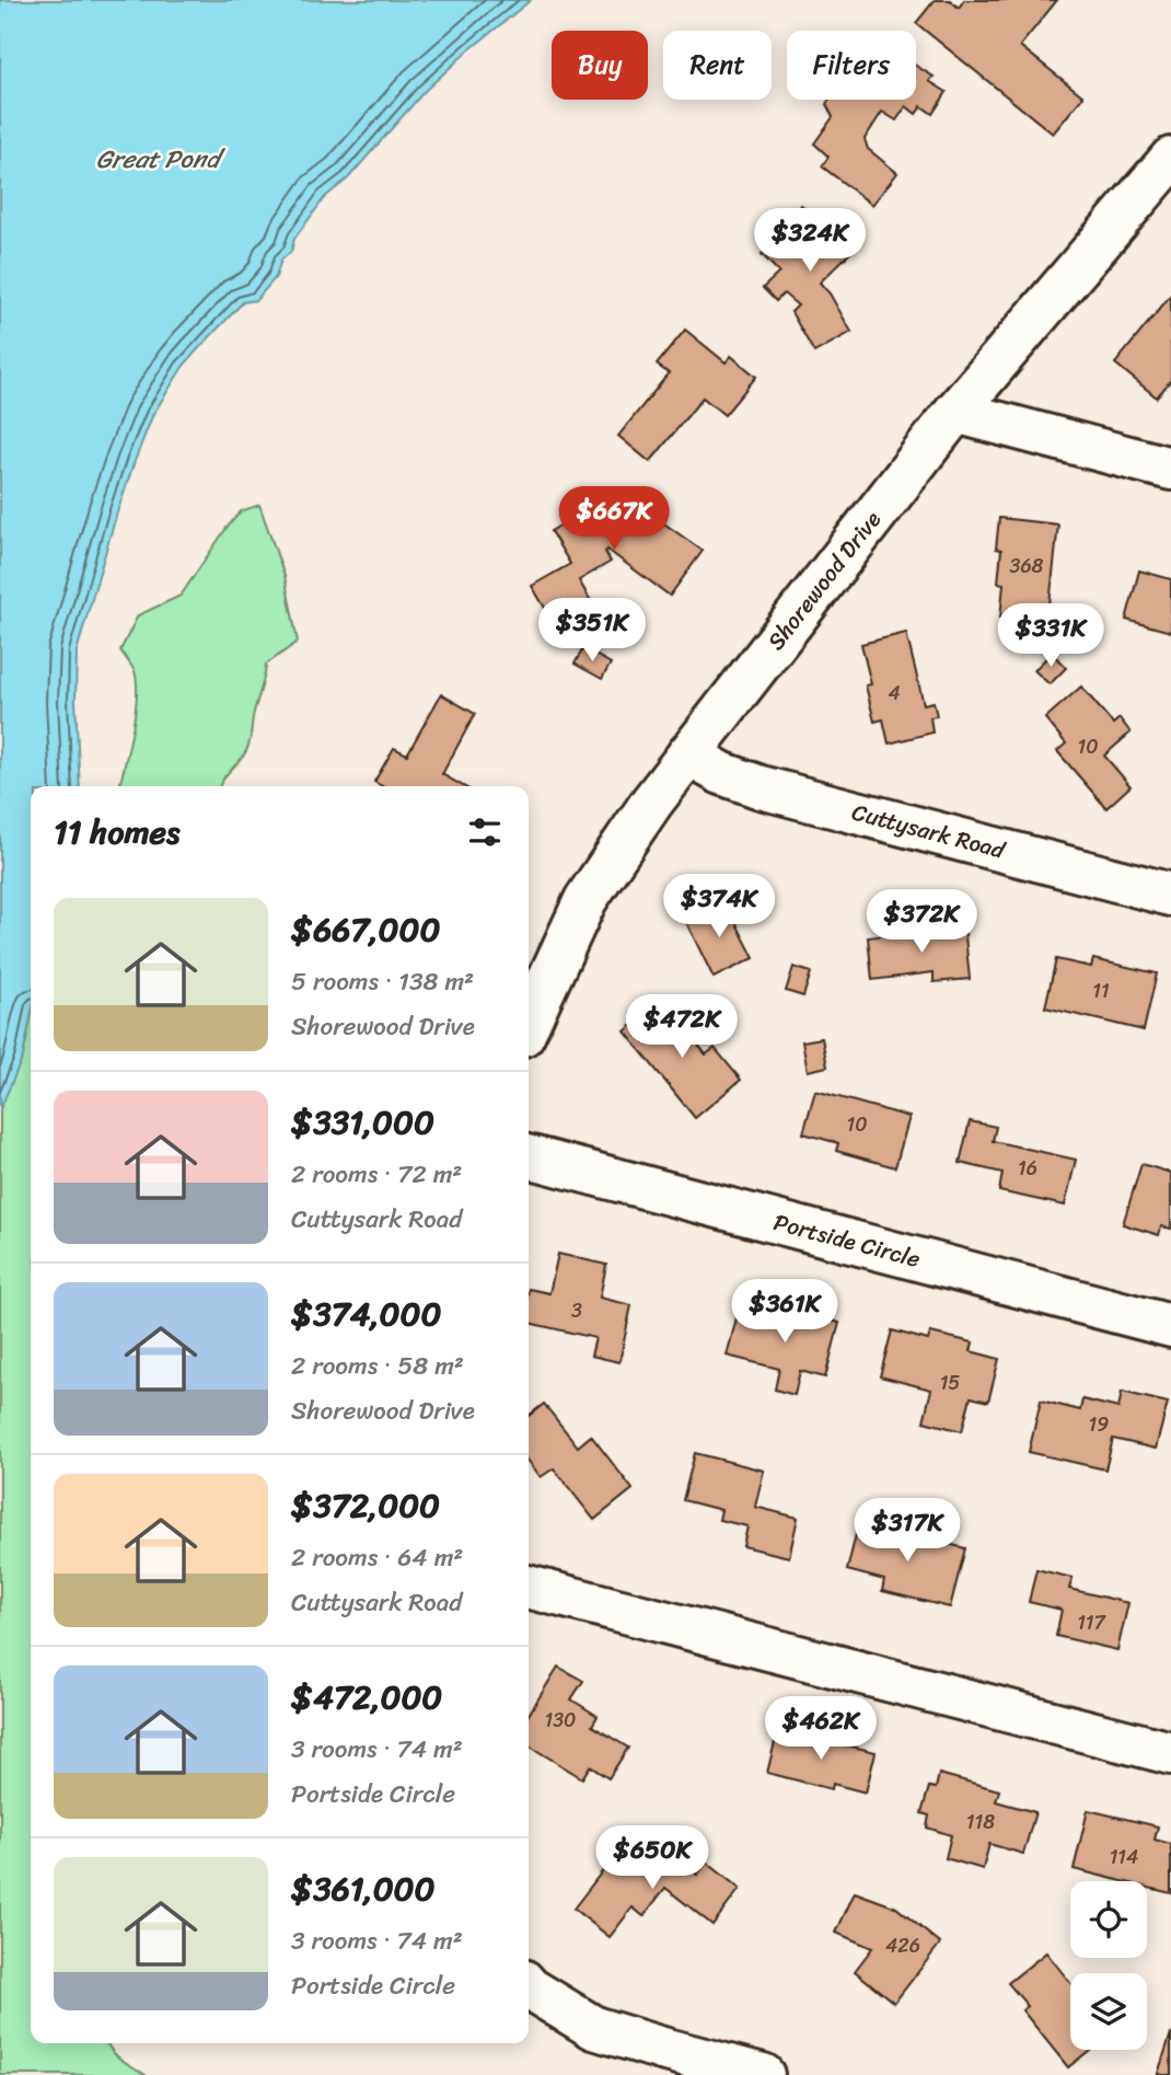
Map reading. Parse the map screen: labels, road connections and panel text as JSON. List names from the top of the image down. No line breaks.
{"streets":{"street":["Shorewood Drive","Cuttysark Road","Portside Circle"]},"crossings":[["Shorewood Drive","Cuttysark Road"]],"water":["Great Pond"],"house_numbers":["368","4","10","11","10","16","3","15","19","117","130","118","114","426"],"page":{"chip":["Buy","Rent","Filters"],"price":["$324K","$667K","$351K","$331K","$374K","$372K","$472K","$361K","$317K","$462K","$650K"],"heading":"11 homes","list":[{"name":"$667,000","note":"5 rooms · 138 m² · Shorewood Drive"},{"name":"$331,000","note":"2 rooms · 72 m² · Cuttysark Road"},{"name":"$374,000","note":"2 rooms · 58 m² · Shorewood Drive"},{"name":"$372,000","note":"2 rooms · 64 m² · Cuttysark Road"},{"name":"$472,000","note":"3 rooms · 74 m² · Portside Circle"},{"name":"$361,000","note":"3 rooms · 74 m² · Portside Circle"}]}}
